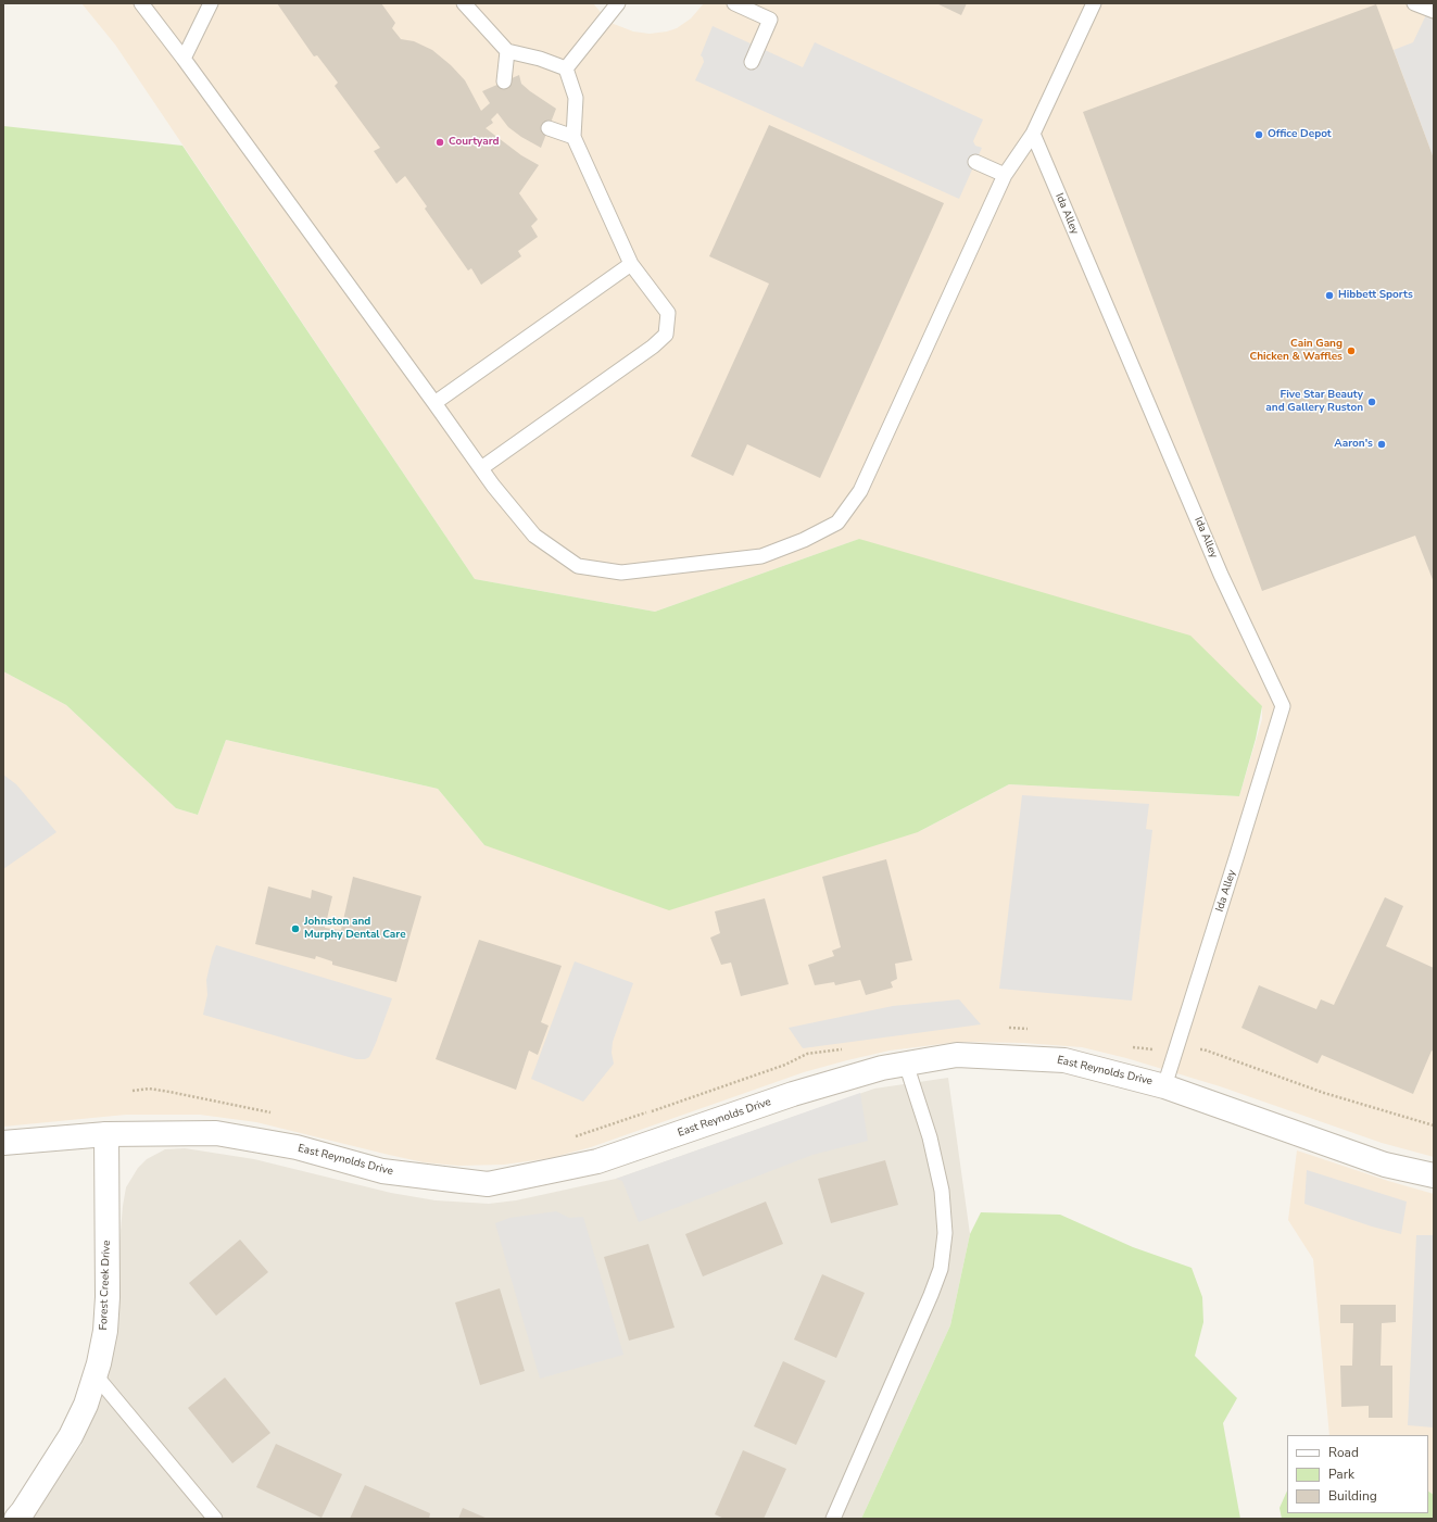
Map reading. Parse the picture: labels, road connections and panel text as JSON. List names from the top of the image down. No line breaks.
{"streets":{"street":["East Reynolds Drive","Forest Creek Drive"],"lane":["Ida Alley"]},"crossings":[["Ida Alley","East Reynolds Drive"],["East Reynolds Drive","Forest Creek Drive"]],"places":["Office Depot","Courtyard","Hibbett Sports","Cain Gang Chicken & Waffles","Five Star Beauty and Gallery Ruston","Aaron's","Johnston and Murphy Dental Care"],"legend":["Road","Park","Building"]}
